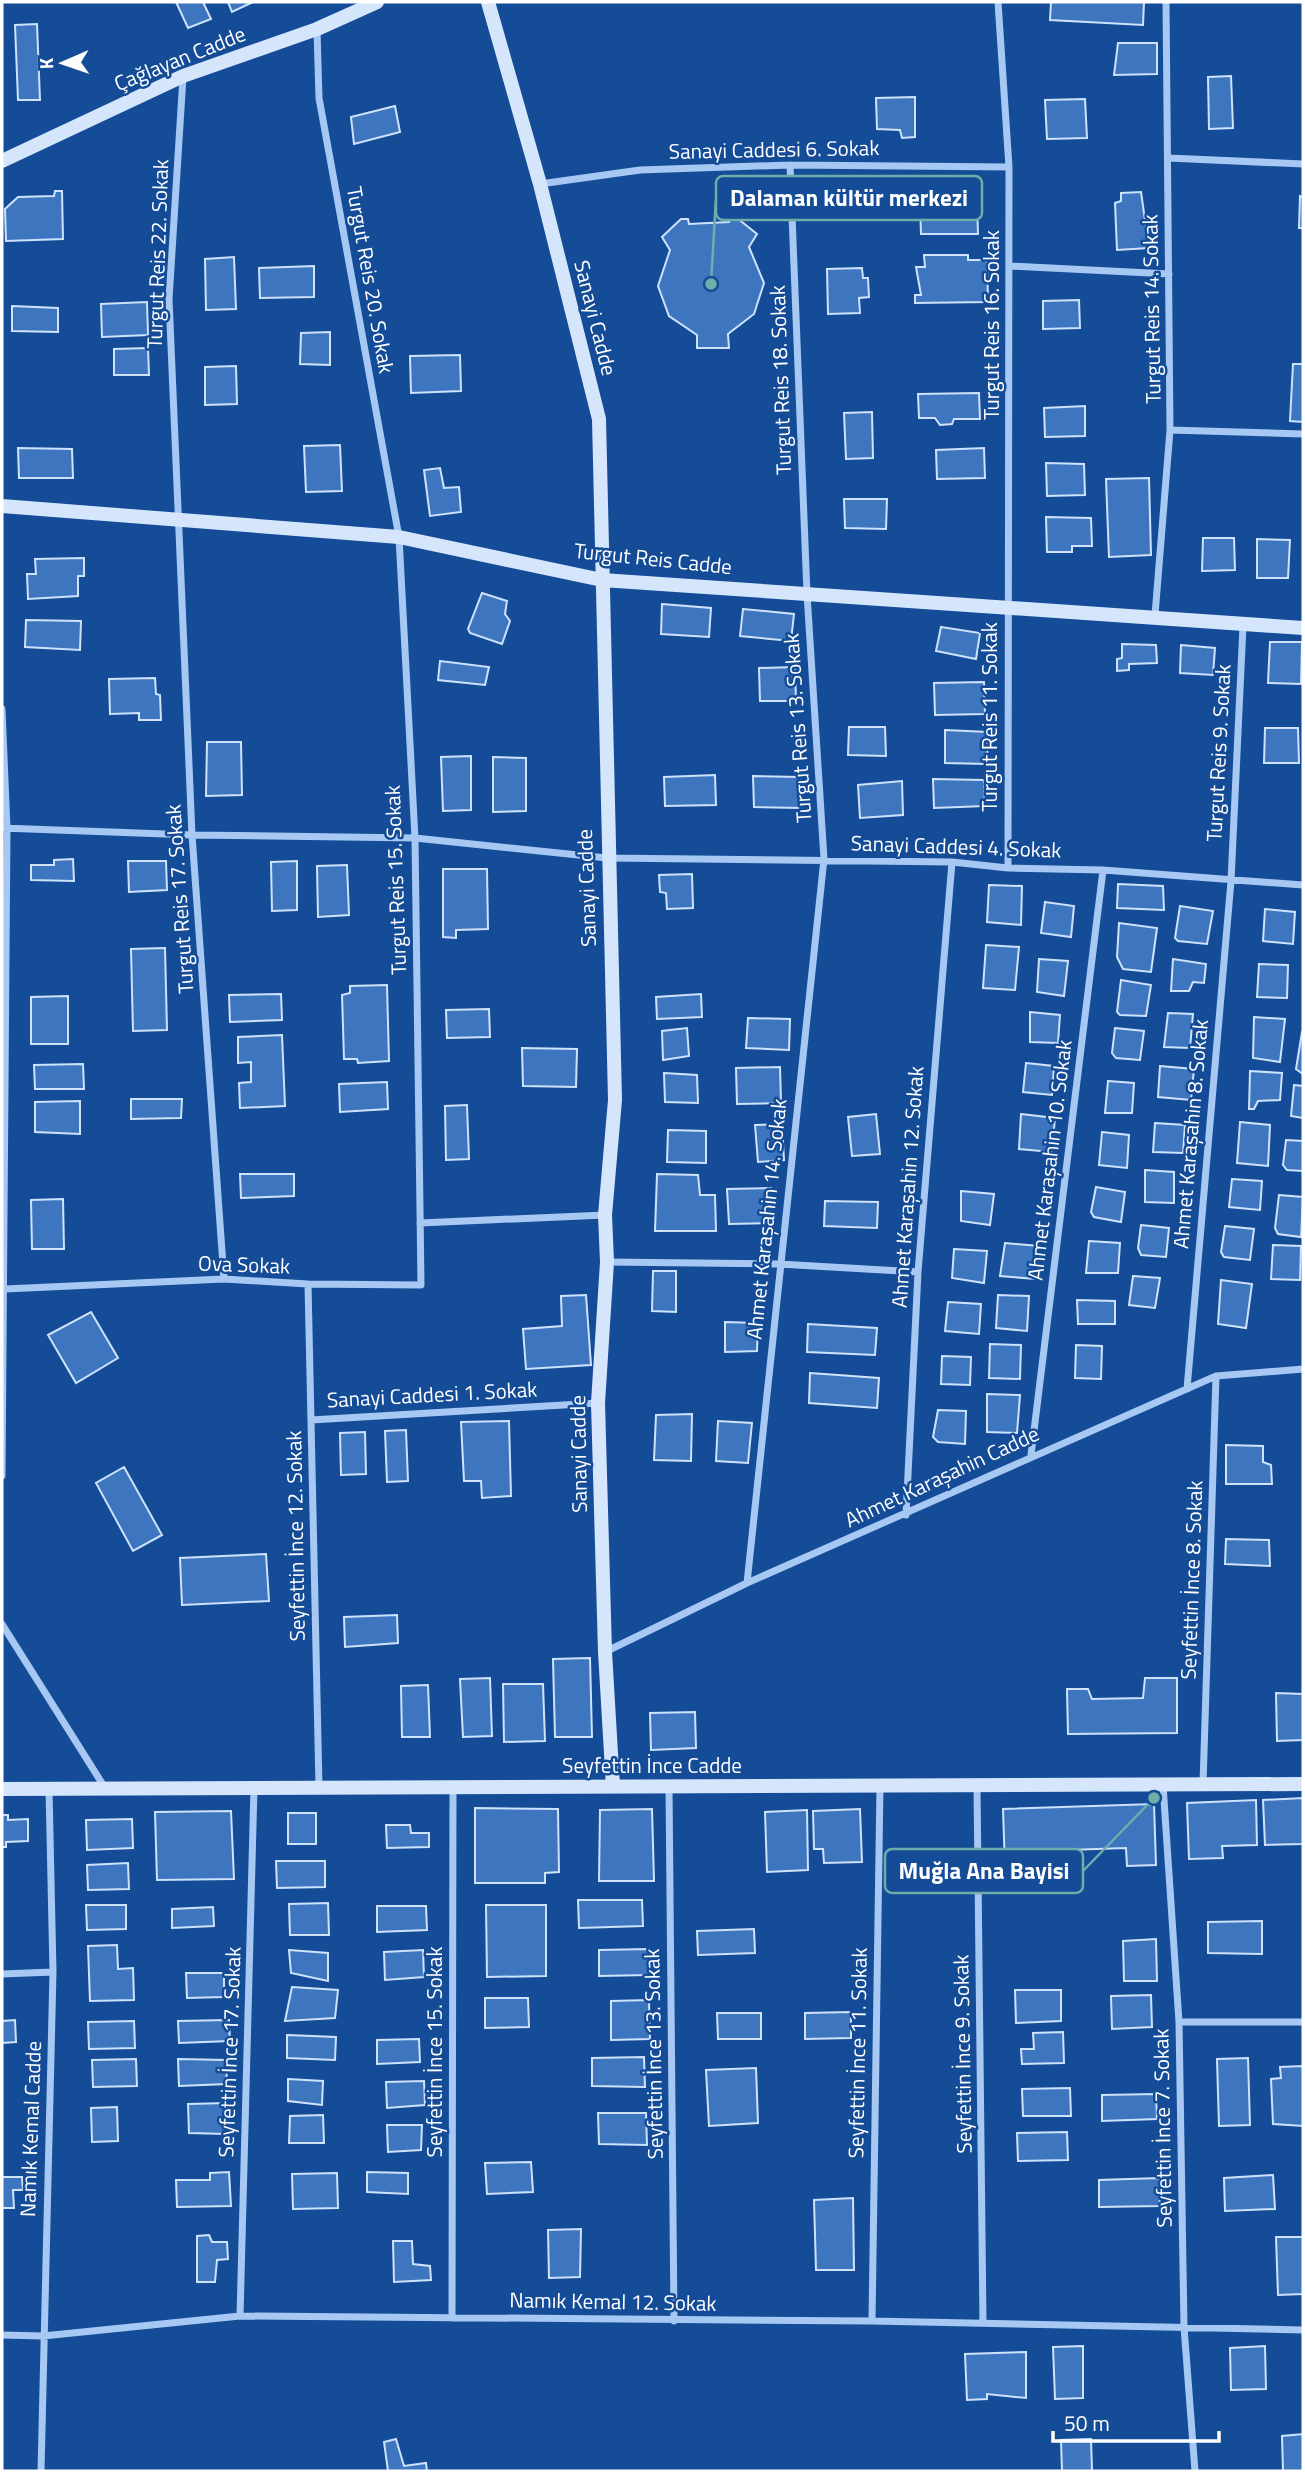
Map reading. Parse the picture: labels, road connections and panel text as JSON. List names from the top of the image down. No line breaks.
{"streets":{"street":["Çağlayan Cadde","Sanayi Caddesi 6. Sokak","Turgut Reis 22. Sokak","Turgut Reis 20. Sokak","Turgut Reis 14. Sokak","Sanayi Cadde","Turgut Reis 16. Sokak","Turgut Reis 18. Sokak","Turgut Reis Cadde","Turgut Reis 11. Sokak","Turgut Reis 13. Sokak","Turgut Reis 9. Sokak","Sanayi Caddesi 4. Sokak","Turgut Reis 15. Sokak","Turgut Reis 17. Sokak","Ahmet Karaşahin 8. Sokak","Ahmet Karaşahin 10. Sokak","Ahmet Karaşahin 12. Sokak","Ahmet Karaşahin 14. Sokak","Ova Sokak","Sanayi Caddesi 1. Sokak","Ahmet Karaşahin Cadde","Seyfettin İnce 12. Sokak","Seyfettin İnce 8. Sokak","Seyfettin İnce Cadde","Seyfettin İnce 17. Sokak","Seyfettin İnce 15. Sokak","Seyfettin İnce 11. Sokak","Seyfettin İnce 13. Sokak","Seyfettin İnce 9. Sokak","Seyfettin İnce 7. Sokak","Namık Kemal Cadde","Namık Kemal 12. Sokak"]},"crossings":[["Çağlayan Cadde","Turgut Reis 22. Sokak"],["Çağlayan Cadde","Turgut Reis 20. Sokak"],["Sanayi Caddesi 6. Sokak","Sanayi Cadde"],["Sanayi Caddesi 6. Sokak","Turgut Reis 16. Sokak"],["Sanayi Caddesi 6. Sokak","Turgut Reis 18. Sokak"],["Turgut Reis 22. Sokak","Turgut Reis Cadde"],["Turgut Reis 22. Sokak","Turgut Reis 17. Sokak"],["Turgut Reis 20. Sokak","Turgut Reis Cadde"],["Turgut Reis 20. Sokak","Turgut Reis 15. Sokak"],["Turgut Reis 14. Sokak","Turgut Reis Cadde"],["Sanayi Cadde","Turgut Reis Cadde"],["Sanayi Cadde","Sanayi Caddesi 4. Sokak"],["Sanayi Cadde","Sanayi Caddesi 1. Sokak"],["Sanayi Cadde","Ahmet Karaşahin Cadde"],["Sanayi Cadde","Seyfettin İnce Cadde"],["Turgut Reis 16. Sokak","Turgut Reis Cadde"],["Turgut Reis 16. Sokak","Turgut Reis 11. Sokak"],["Turgut Reis 18. Sokak","Turgut Reis Cadde"],["Turgut Reis 18. Sokak","Turgut Reis 13. Sokak"],["Turgut Reis Cadde","Turgut Reis 11. Sokak"],["Turgut Reis Cadde","Turgut Reis 13. Sokak"],["Turgut Reis Cadde","Turgut Reis 9. Sokak"],["Turgut Reis Cadde","Turgut Reis 15. Sokak"],["Turgut Reis Cadde","Turgut Reis 17. Sokak"],["Turgut Reis 11. Sokak","Sanayi Caddesi 4. Sokak"],["Turgut Reis 13. Sokak","Sanayi Caddesi 4. Sokak"],["Turgut Reis 13. Sokak","Ahmet Karaşahin 14. Sokak"],["Turgut Reis 9. Sokak","Sanayi Caddesi 4. Sokak"],["Turgut Reis 9. Sokak","Ahmet Karaşahin 8. Sokak"],["Sanayi Caddesi 4. Sokak","Turgut Reis 15. Sokak"],["Sanayi Caddesi 4. Sokak","Turgut Reis 17. Sokak"],["Sanayi Caddesi 4. Sokak","Ahmet Karaşahin 8. Sokak"],["Sanayi Caddesi 4. Sokak","Ahmet Karaşahin 10. Sokak"],["Sanayi Caddesi 4. Sokak","Ahmet Karaşahin 12. Sokak"],["Sanayi Caddesi 4. Sokak","Ahmet Karaşahin 14. Sokak"],["Turgut Reis 15. Sokak","Ova Sokak"],["Turgut Reis 17. Sokak","Ova Sokak"],["Ahmet Karaşahin 8. Sokak","Ahmet Karaşahin Cadde"],["Ahmet Karaşahin 10. Sokak","Ahmet Karaşahin Cadde"],["Ahmet Karaşahin 12. Sokak","Ahmet Karaşahin Cadde"],["Ahmet Karaşahin 14. Sokak","Ahmet Karaşahin Cadde"],["Ova Sokak","Seyfettin İnce 12. Sokak"],["Sanayi Caddesi 1. Sokak","Seyfettin İnce 12. Sokak"],["Ahmet Karaşahin Cadde","Seyfettin İnce 8. Sokak"],["Seyfettin İnce 12. Sokak","Seyfettin İnce Cadde"],["Seyfettin İnce 8. Sokak","Seyfettin İnce Cadde"],["Seyfettin İnce Cadde","Seyfettin İnce 17. Sokak"],["Seyfettin İnce Cadde","Seyfettin İnce 15. Sokak"],["Seyfettin İnce Cadde","Seyfettin İnce 11. Sokak"],["Seyfettin İnce Cadde","Seyfettin İnce 13. Sokak"],["Seyfettin İnce Cadde","Seyfettin İnce 9. Sokak"],["Seyfettin İnce Cadde","Seyfettin İnce 7. Sokak"],["Seyfettin İnce Cadde","Namık Kemal Cadde"],["Seyfettin İnce 17. Sokak","Namık Kemal 12. Sokak"],["Seyfettin İnce 15. Sokak","Namık Kemal 12. Sokak"],["Seyfettin İnce 11. Sokak","Namık Kemal 12. Sokak"],["Seyfettin İnce 13. Sokak","Namık Kemal 12. Sokak"],["Seyfettin İnce 9. Sokak","Namık Kemal 12. Sokak"],["Seyfettin İnce 7. Sokak","Namık Kemal 12. Sokak"],["Namık Kemal Cadde","Namık Kemal 12. Sokak"]],"places":["Dalaman kültür merkezi","Muğla Ana Bayisi"],"scale_bar":"50 m","north":"left"}
